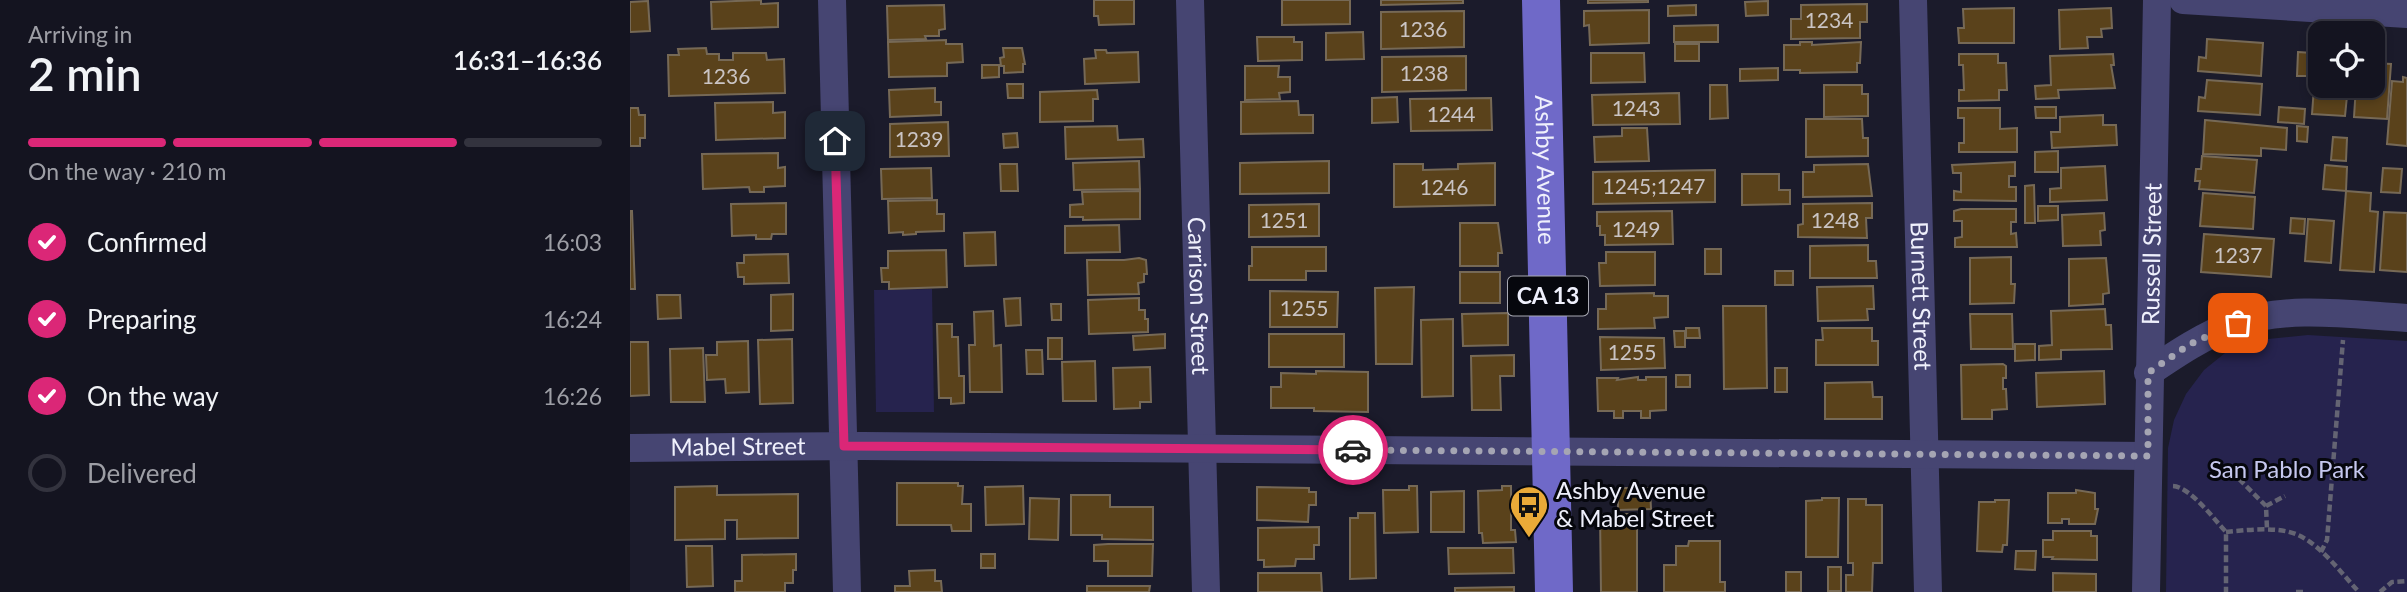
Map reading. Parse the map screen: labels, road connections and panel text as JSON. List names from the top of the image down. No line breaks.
{"streets":{"main road":["Ashby Avenue","CA 13"],"street":["Russell Street","Carrison Street","Burnett Street","Mabel Street"]},"crossings":[["Ashby Avenue","Mabel Street"],["Russell Street","Mabel Street"],["Carrison Street","Mabel Street"],["Burnett Street","Mabel Street"]],"parks":["San Pablo Park"],"places":{"bus stop":["Ashby Avenue & Mabel Street"]},"house_numbers":["1234","1236","1238","1236","1243","1244","1239","1245;1247","1246","1251","1248","1249","1237","1255","1255"],"page":{"heading":["2 min","Arriving in","16:31–16:36"],"bar":"On the way · 210 m","list":[["Confirmed","16:03"],["Preparing","16:24"],["On the way","16:26"],"Delivered"]}}
